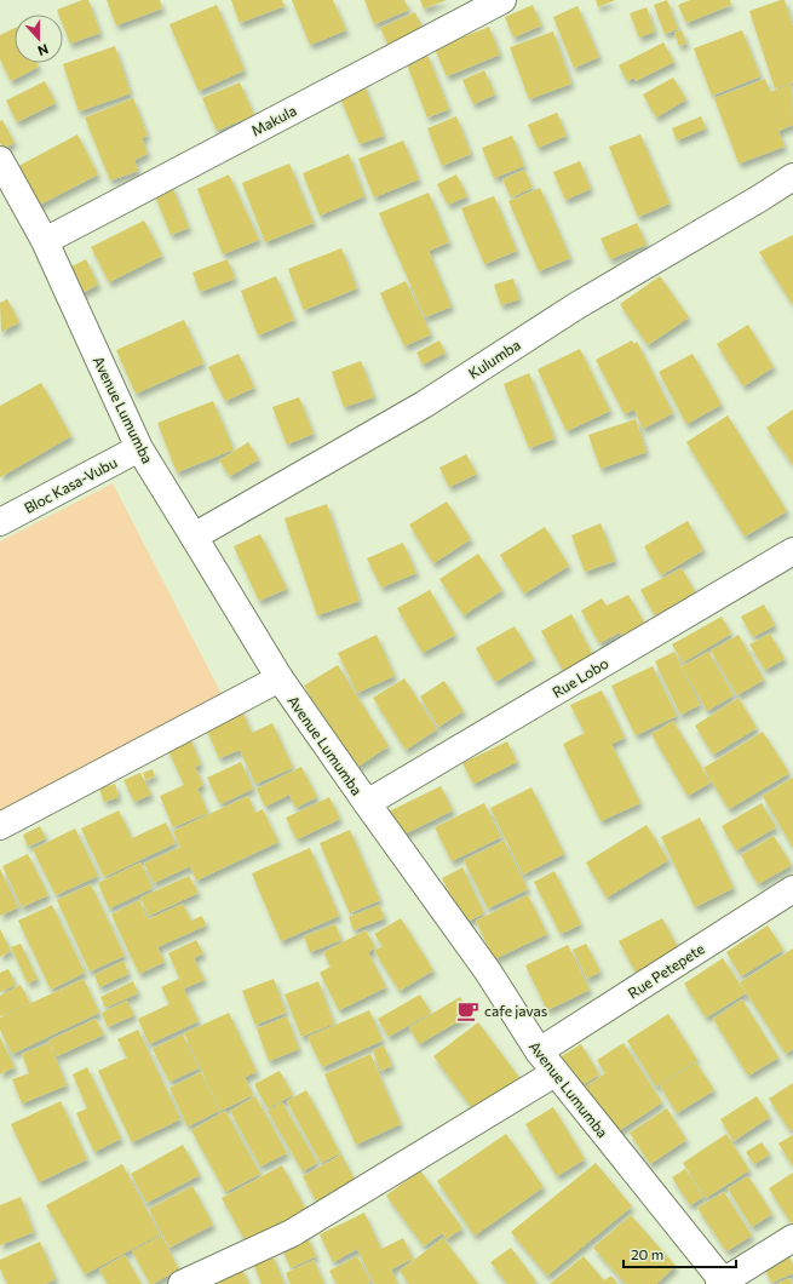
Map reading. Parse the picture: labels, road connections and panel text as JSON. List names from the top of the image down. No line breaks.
{"streets":{"street":["Makula","Kulumba","Avenue Lumumba","Bloc Kasa-Vubu","Rue Lobo","Rue Petepete"]},"crossings":[["Makula","Avenue Lumumba"],["Kulumba","Avenue Lumumba"],["Avenue Lumumba","Bloc Kasa-Vubu"],["Avenue Lumumba","Rue Lobo"],["Avenue Lumumba","Rue Petepete"]],"places":{"cafe":["cafe javas"]},"scale_bar":"20 m","north":"bottom"}
